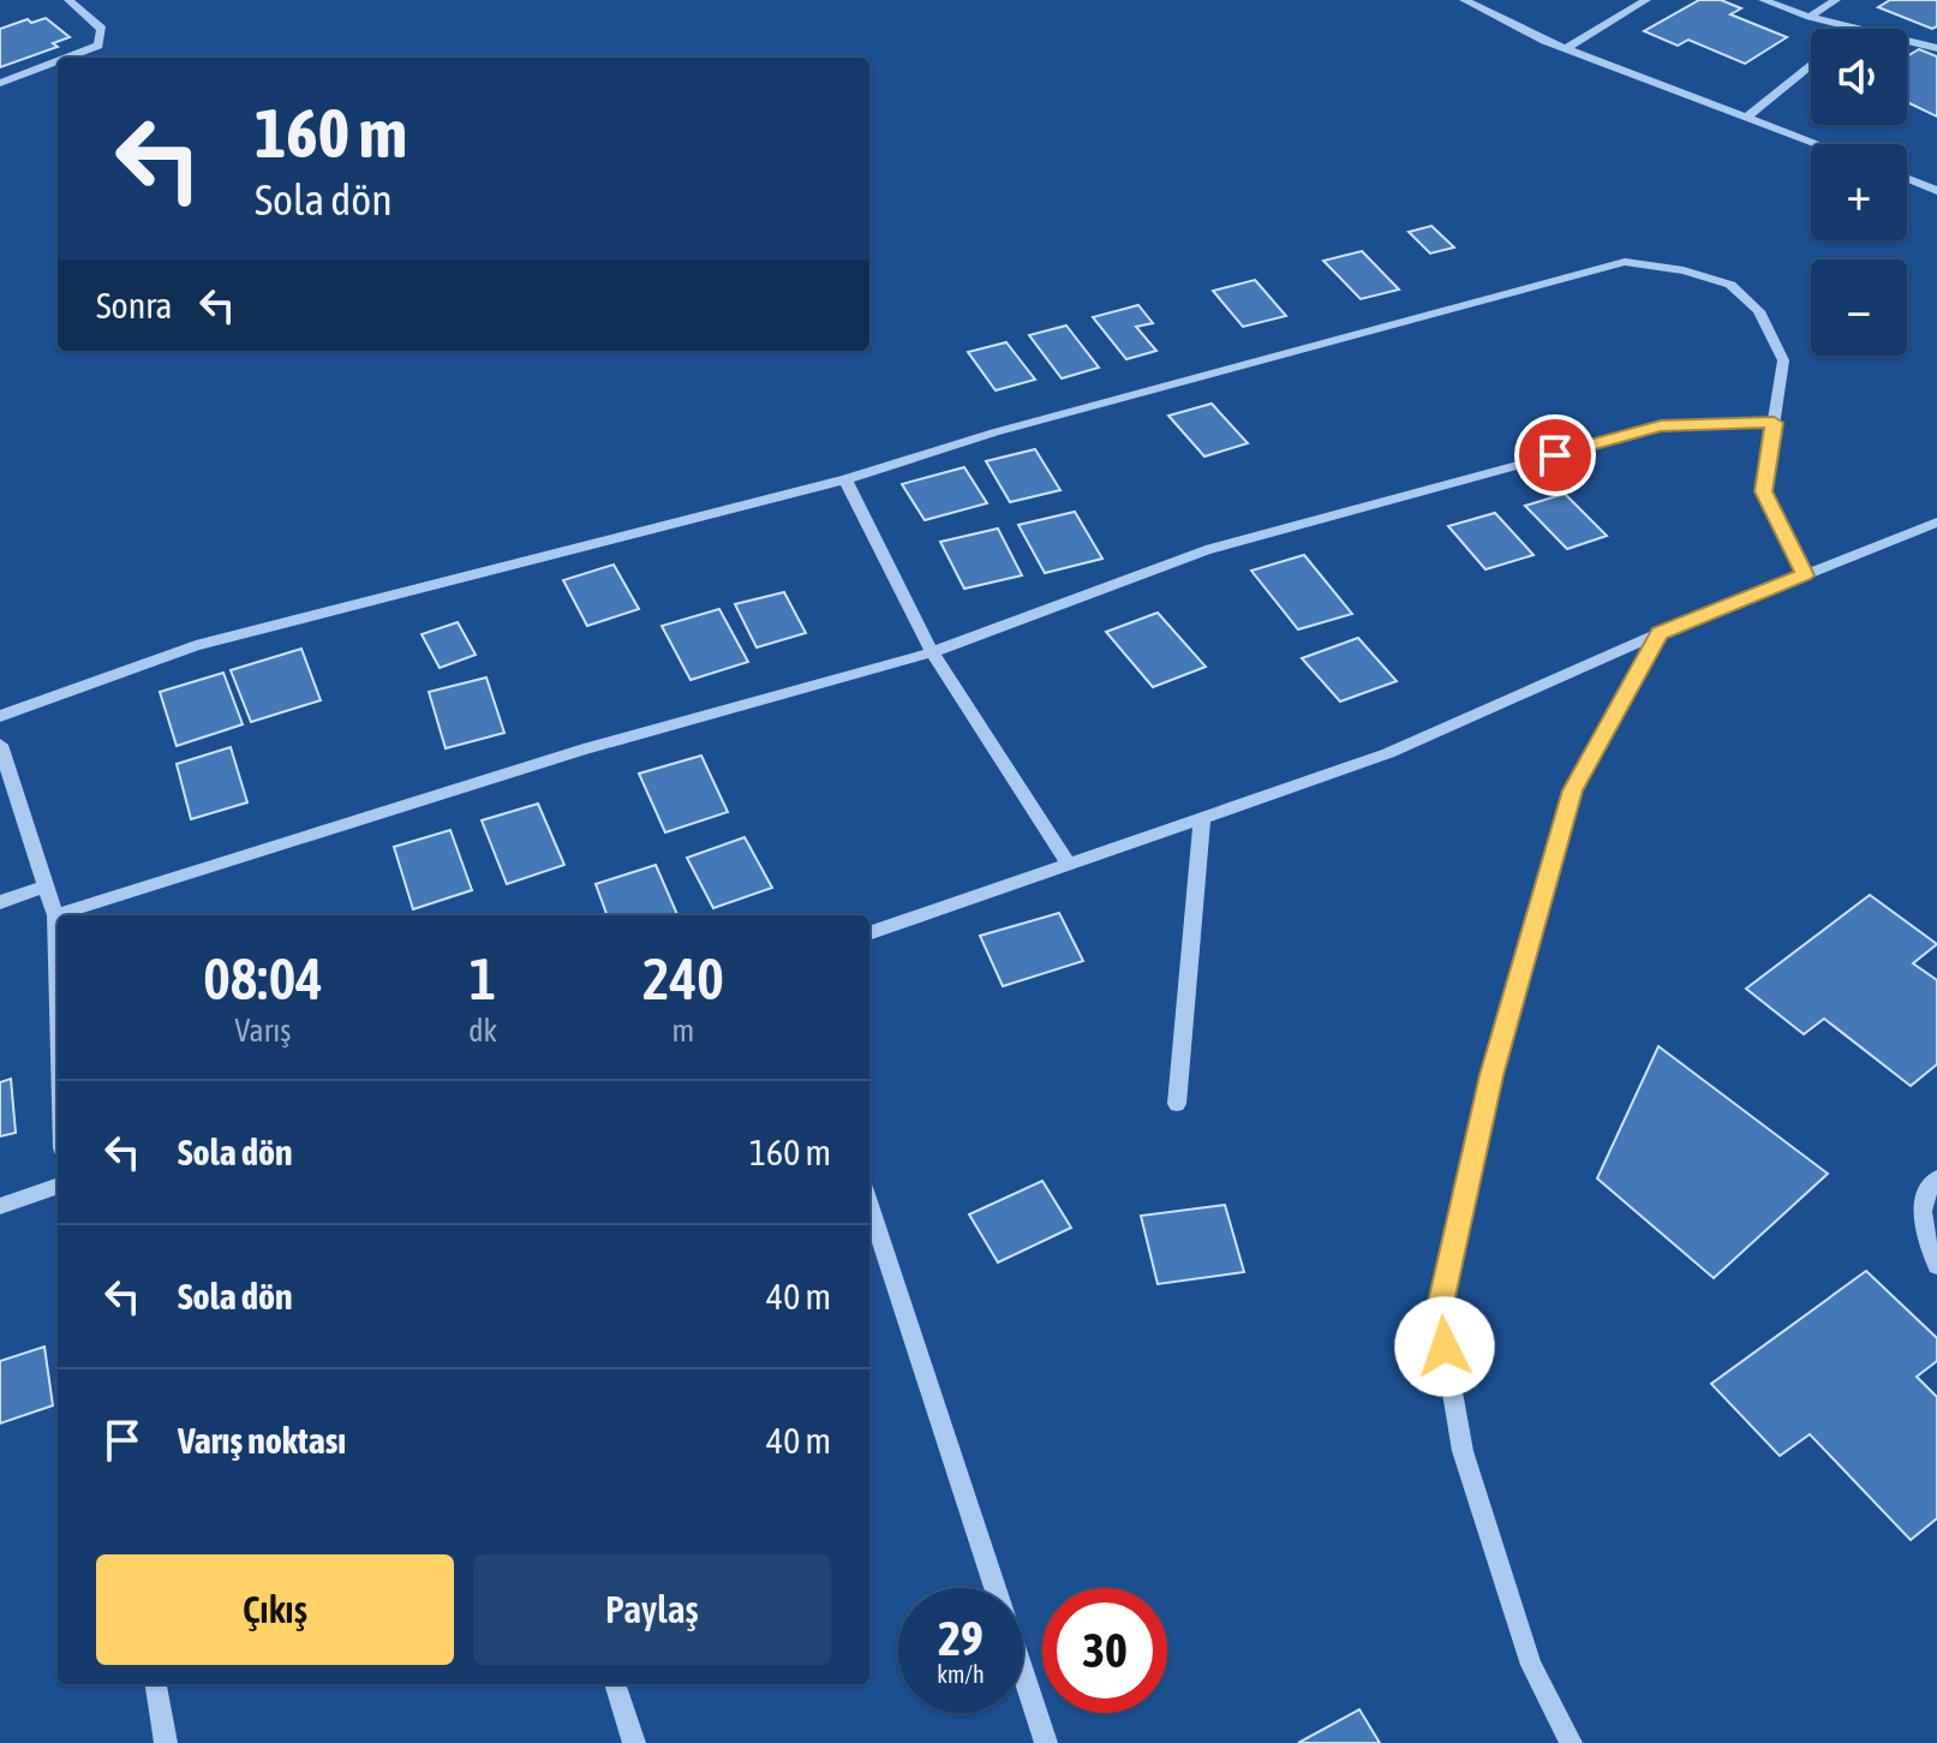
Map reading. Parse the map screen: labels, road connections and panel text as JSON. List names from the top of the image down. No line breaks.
{"page":{"map_buttons":["+","−"],"turn":["160 m","Sola dön"],"then":"Sonra","eta":["08:04","Varış","1","dk","240","m"],"list":[{"name":"Sola dön","value":"160 m"},{"name":"Sola dön","value":"40 m"},{"name":"Varış noktası","value":"40 m"}],"buttons":["Çıkış","Paylaş"],"speed":"29 km/h","limit":"30"}}
